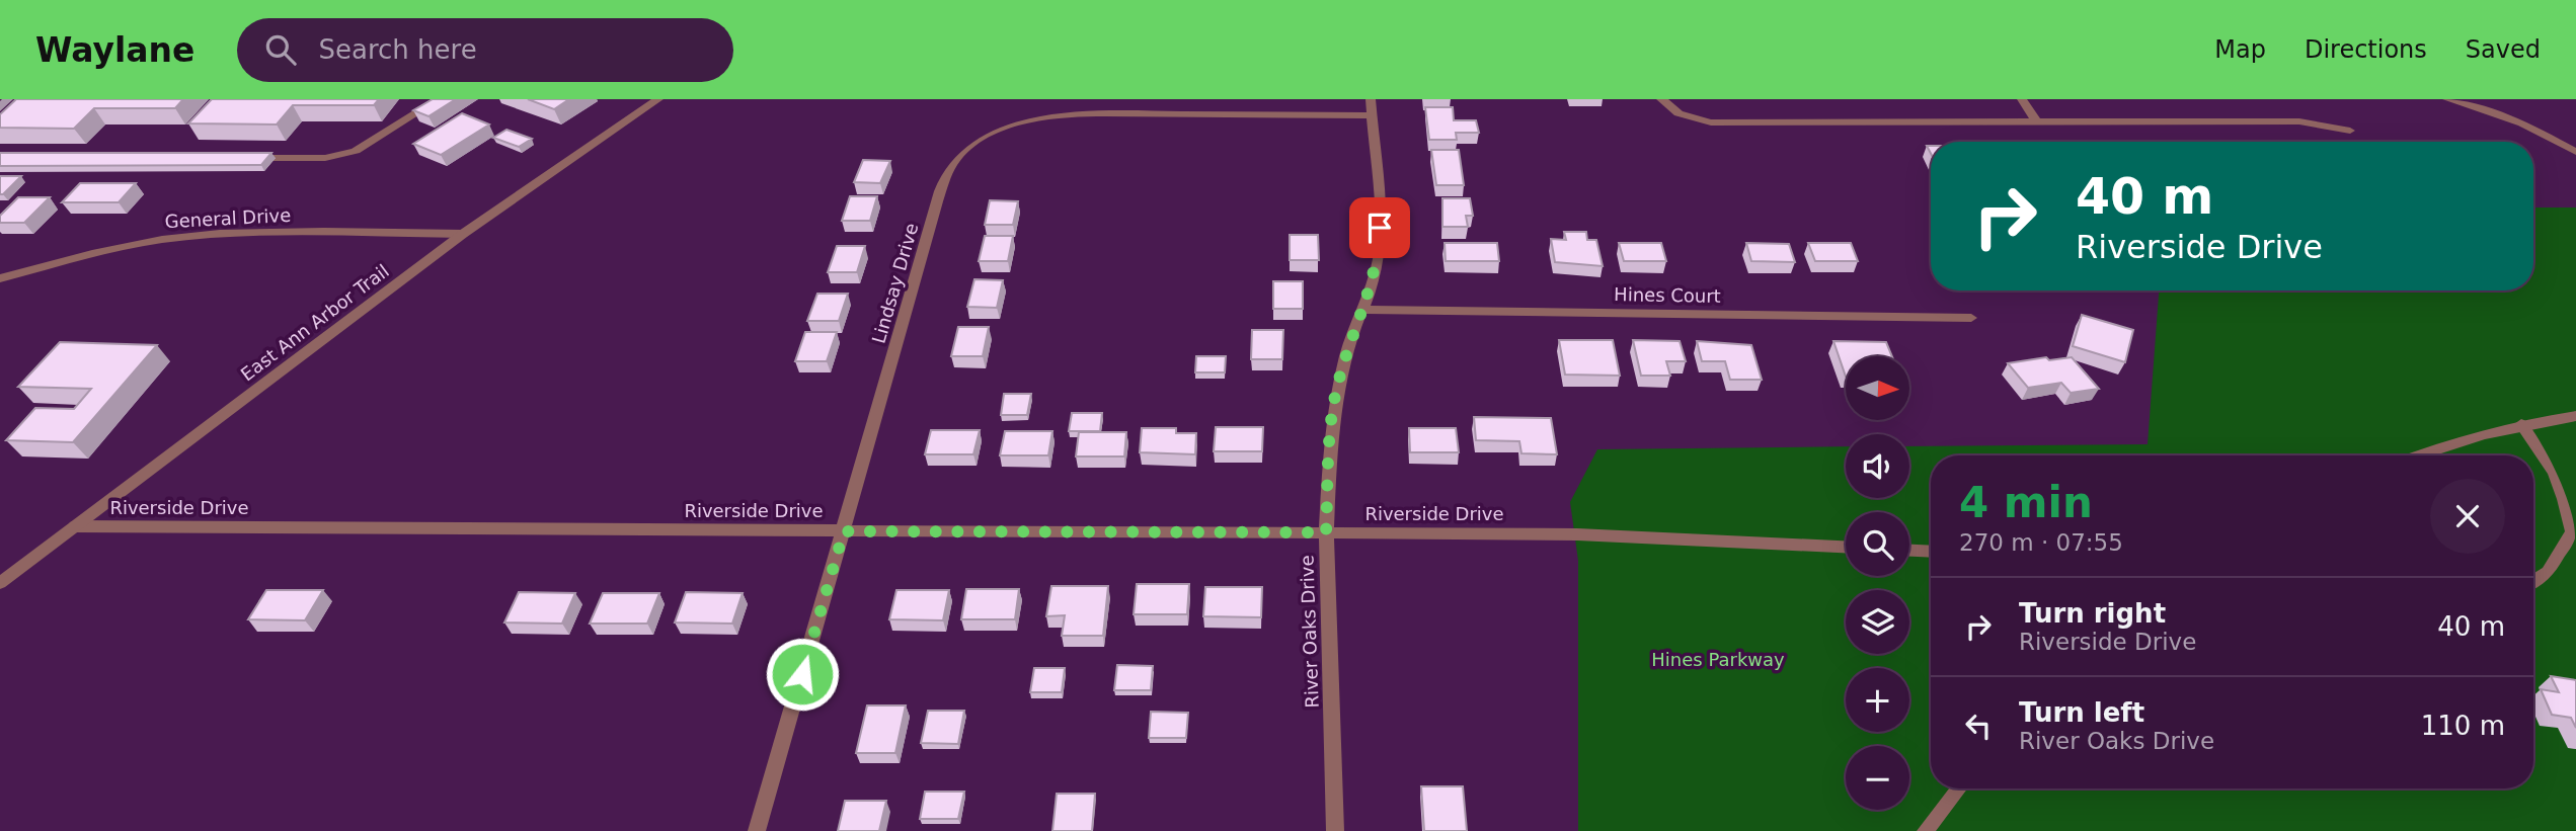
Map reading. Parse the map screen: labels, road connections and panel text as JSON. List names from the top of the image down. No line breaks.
{"streets":{"street":["General Drive","Lindsay Drive","Hines Court","East Ann Arbor Trail","Riverside Drive","River Oaks Drive"]},"crossings":[["General Drive","East Ann Arbor Trail"],["Lindsay Drive","Riverside Drive"],["Lindsay Drive","River Oaks Drive"],["Hines Court","River Oaks Drive"],["East Ann Arbor Trail","Riverside Drive"],["Riverside Drive","River Oaks Drive"]],"parks":["Hines Parkway"],"north":"right","page":{"header":"Waylane","search":"Search here","nav":["Map","Directions","Saved"],"turn":["40 m","Riverside Drive"],"map_buttons":["+","−"],"heading":["4 min","270 m · 07:55"],"list":[{"name":"Turn right","note":"Riverside Drive","value":"40 m"},{"name":"Turn left","note":"River Oaks Drive","value":"110 m"}]}}
